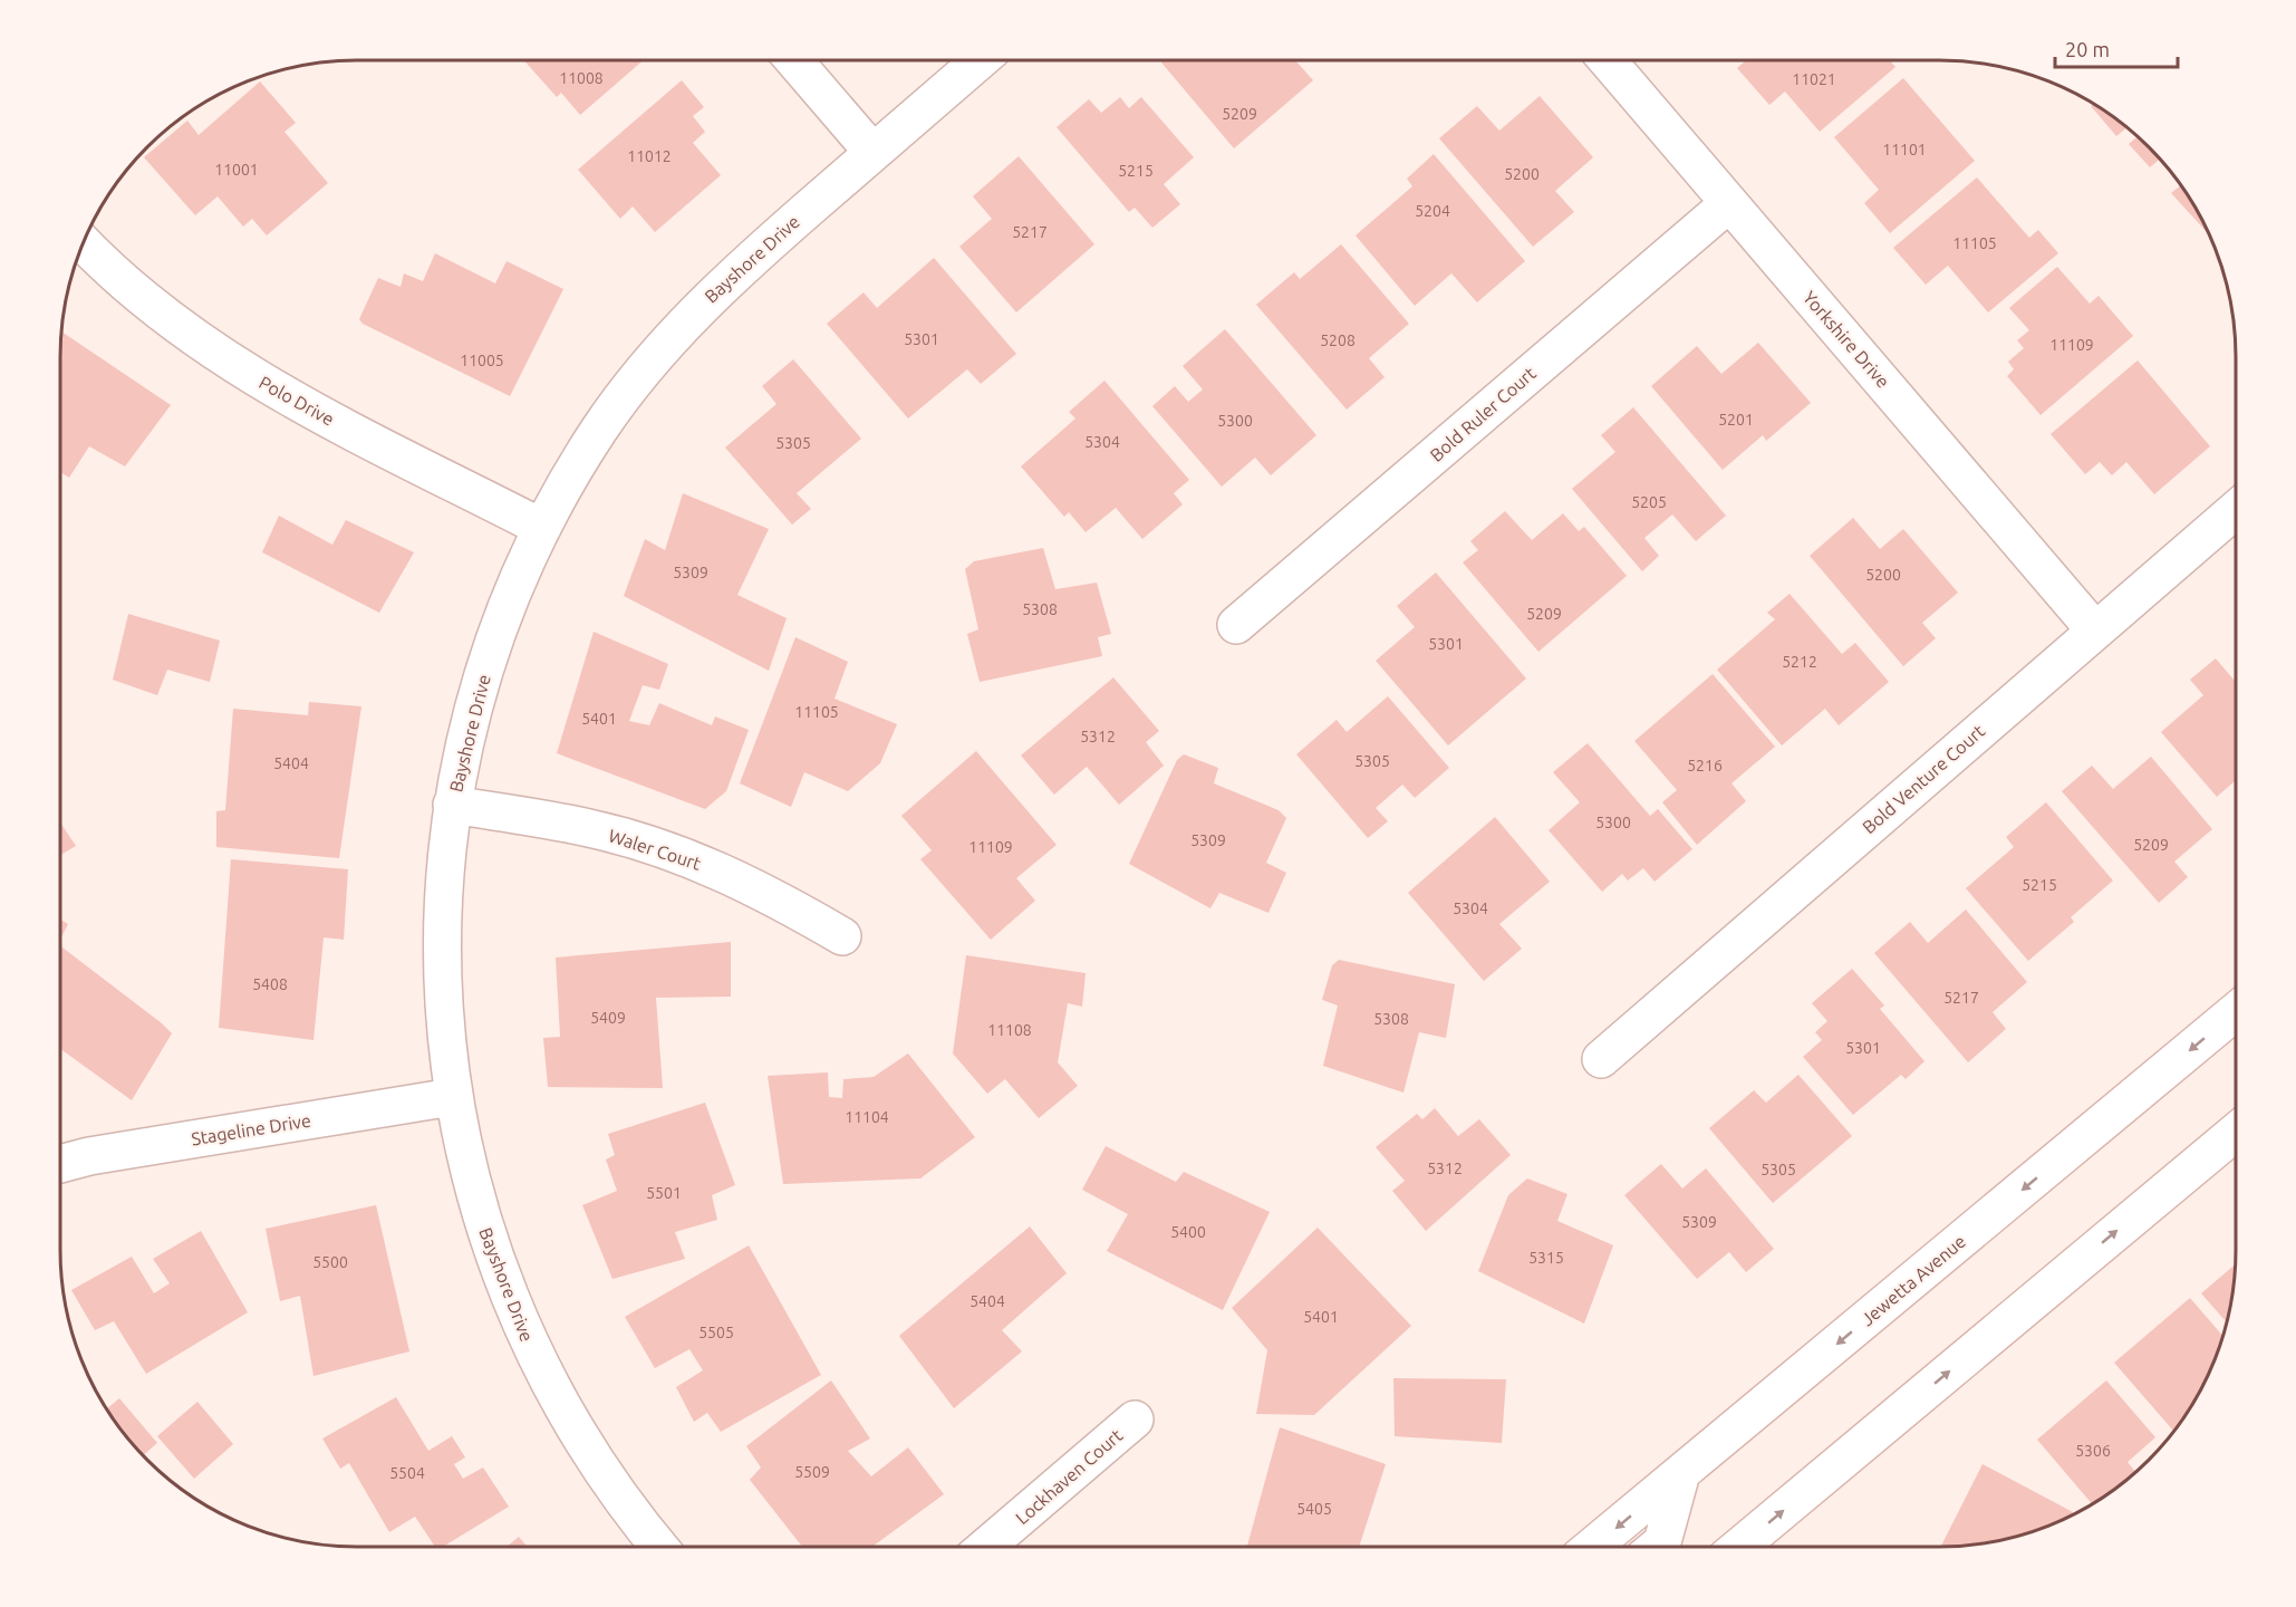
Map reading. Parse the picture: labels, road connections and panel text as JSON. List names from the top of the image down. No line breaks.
{"streets":{"street":["Bayshore Drive","Yorkshire Drive","Polo Drive","Bold Ruler Court","Bold Venture Court","Waler Court","Stageline Drive","Jewetta Avenue","Lockhaven Court"]},"crossings":[["Bayshore Drive","Polo Drive"],["Bayshore Drive","Waler Court"],["Bayshore Drive","Stageline Drive"],["Yorkshire Drive","Bold Ruler Court"],["Yorkshire Drive","Bold Venture Court"]],"house_numbers":["11008","11021","5209","11101","11012","11001","5215","5200","5204","5217","11105","5301","5208","11109","11005","5201","5300","5304","5305","5205","5309","5200","5308","5209","5301","5212","11105","5401","5312","5305","5404","5216","5300","5309","5209","11109","5215","5304","5408","5217","5409","5308","11108","5301","11104","5312","5305","5501","5309","5400","5315","5500","5404","5401","5505","5306","5509","5504","5405"],"scale_bar":"20 m"}
